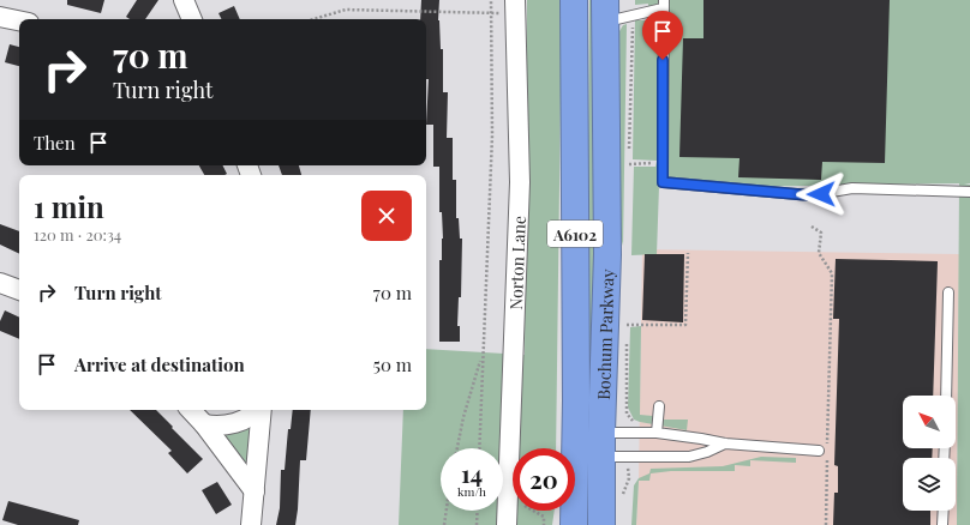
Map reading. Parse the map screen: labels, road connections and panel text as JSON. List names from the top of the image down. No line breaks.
{"streets":{"highway":["A6102","Bochum Parkway"],"street":["Norton Lane"]},"north":"top left","page":{"turn":["70 m","Turn right"],"then":"Then","heading":["1 min","120 m · 20:34"],"list":[{"name":"Turn right","value":"70 m"},{"name":"Arrive at destination","value":"50 m"}],"speed":"14 km/h","limit":"20"}}
